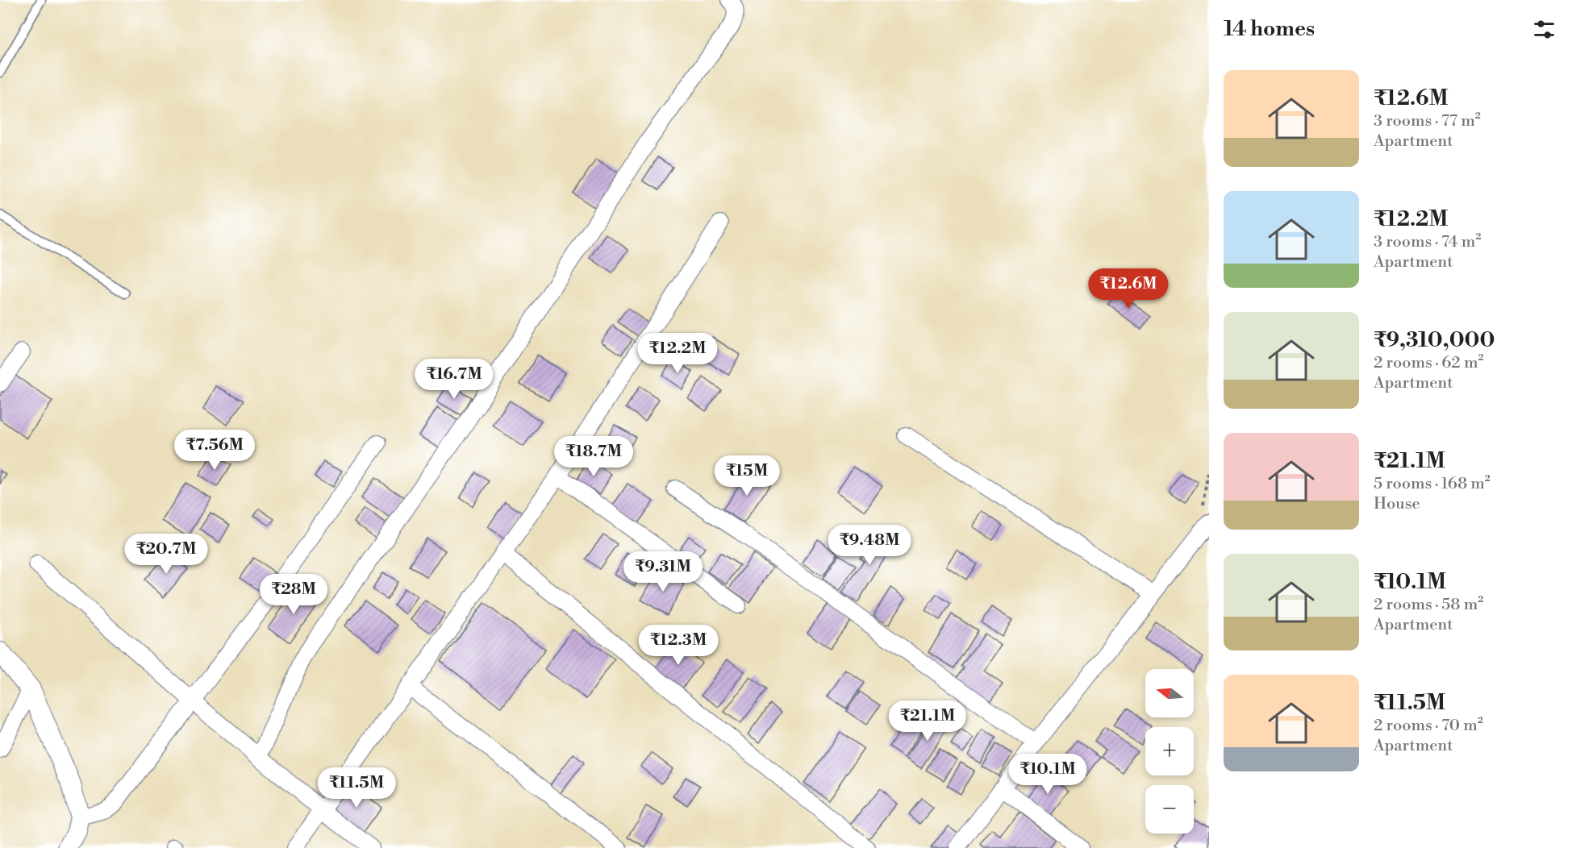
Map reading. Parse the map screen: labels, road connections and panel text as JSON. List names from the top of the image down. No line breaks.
{"north":"left","page":{"heading":"14 homes","list":[{"name":"₹12.6M","note":"3 rooms · 77 m² · Apartment"},{"name":"₹12.2M","note":"3 rooms · 74 m² · Apartment"},{"name":"₹9,310,000","note":"2 rooms · 62 m² · Apartment"},{"name":"₹21.1M","note":"5 rooms · 168 m² · House"},{"name":"₹10.1M","note":"2 rooms · 58 m² · Apartment"},{"name":"₹11.5M","note":"2 rooms · 70 m² · Apartment"}],"price":["₹12.6M","₹12.2M","₹16.7M","₹7.56M","₹18.7M","₹15M","₹9.48M","₹20.7M","₹9.31M","₹28M","₹12.3M","₹21.1M","₹10.1M","₹11.5M"],"map_buttons":["+","−"]}}
